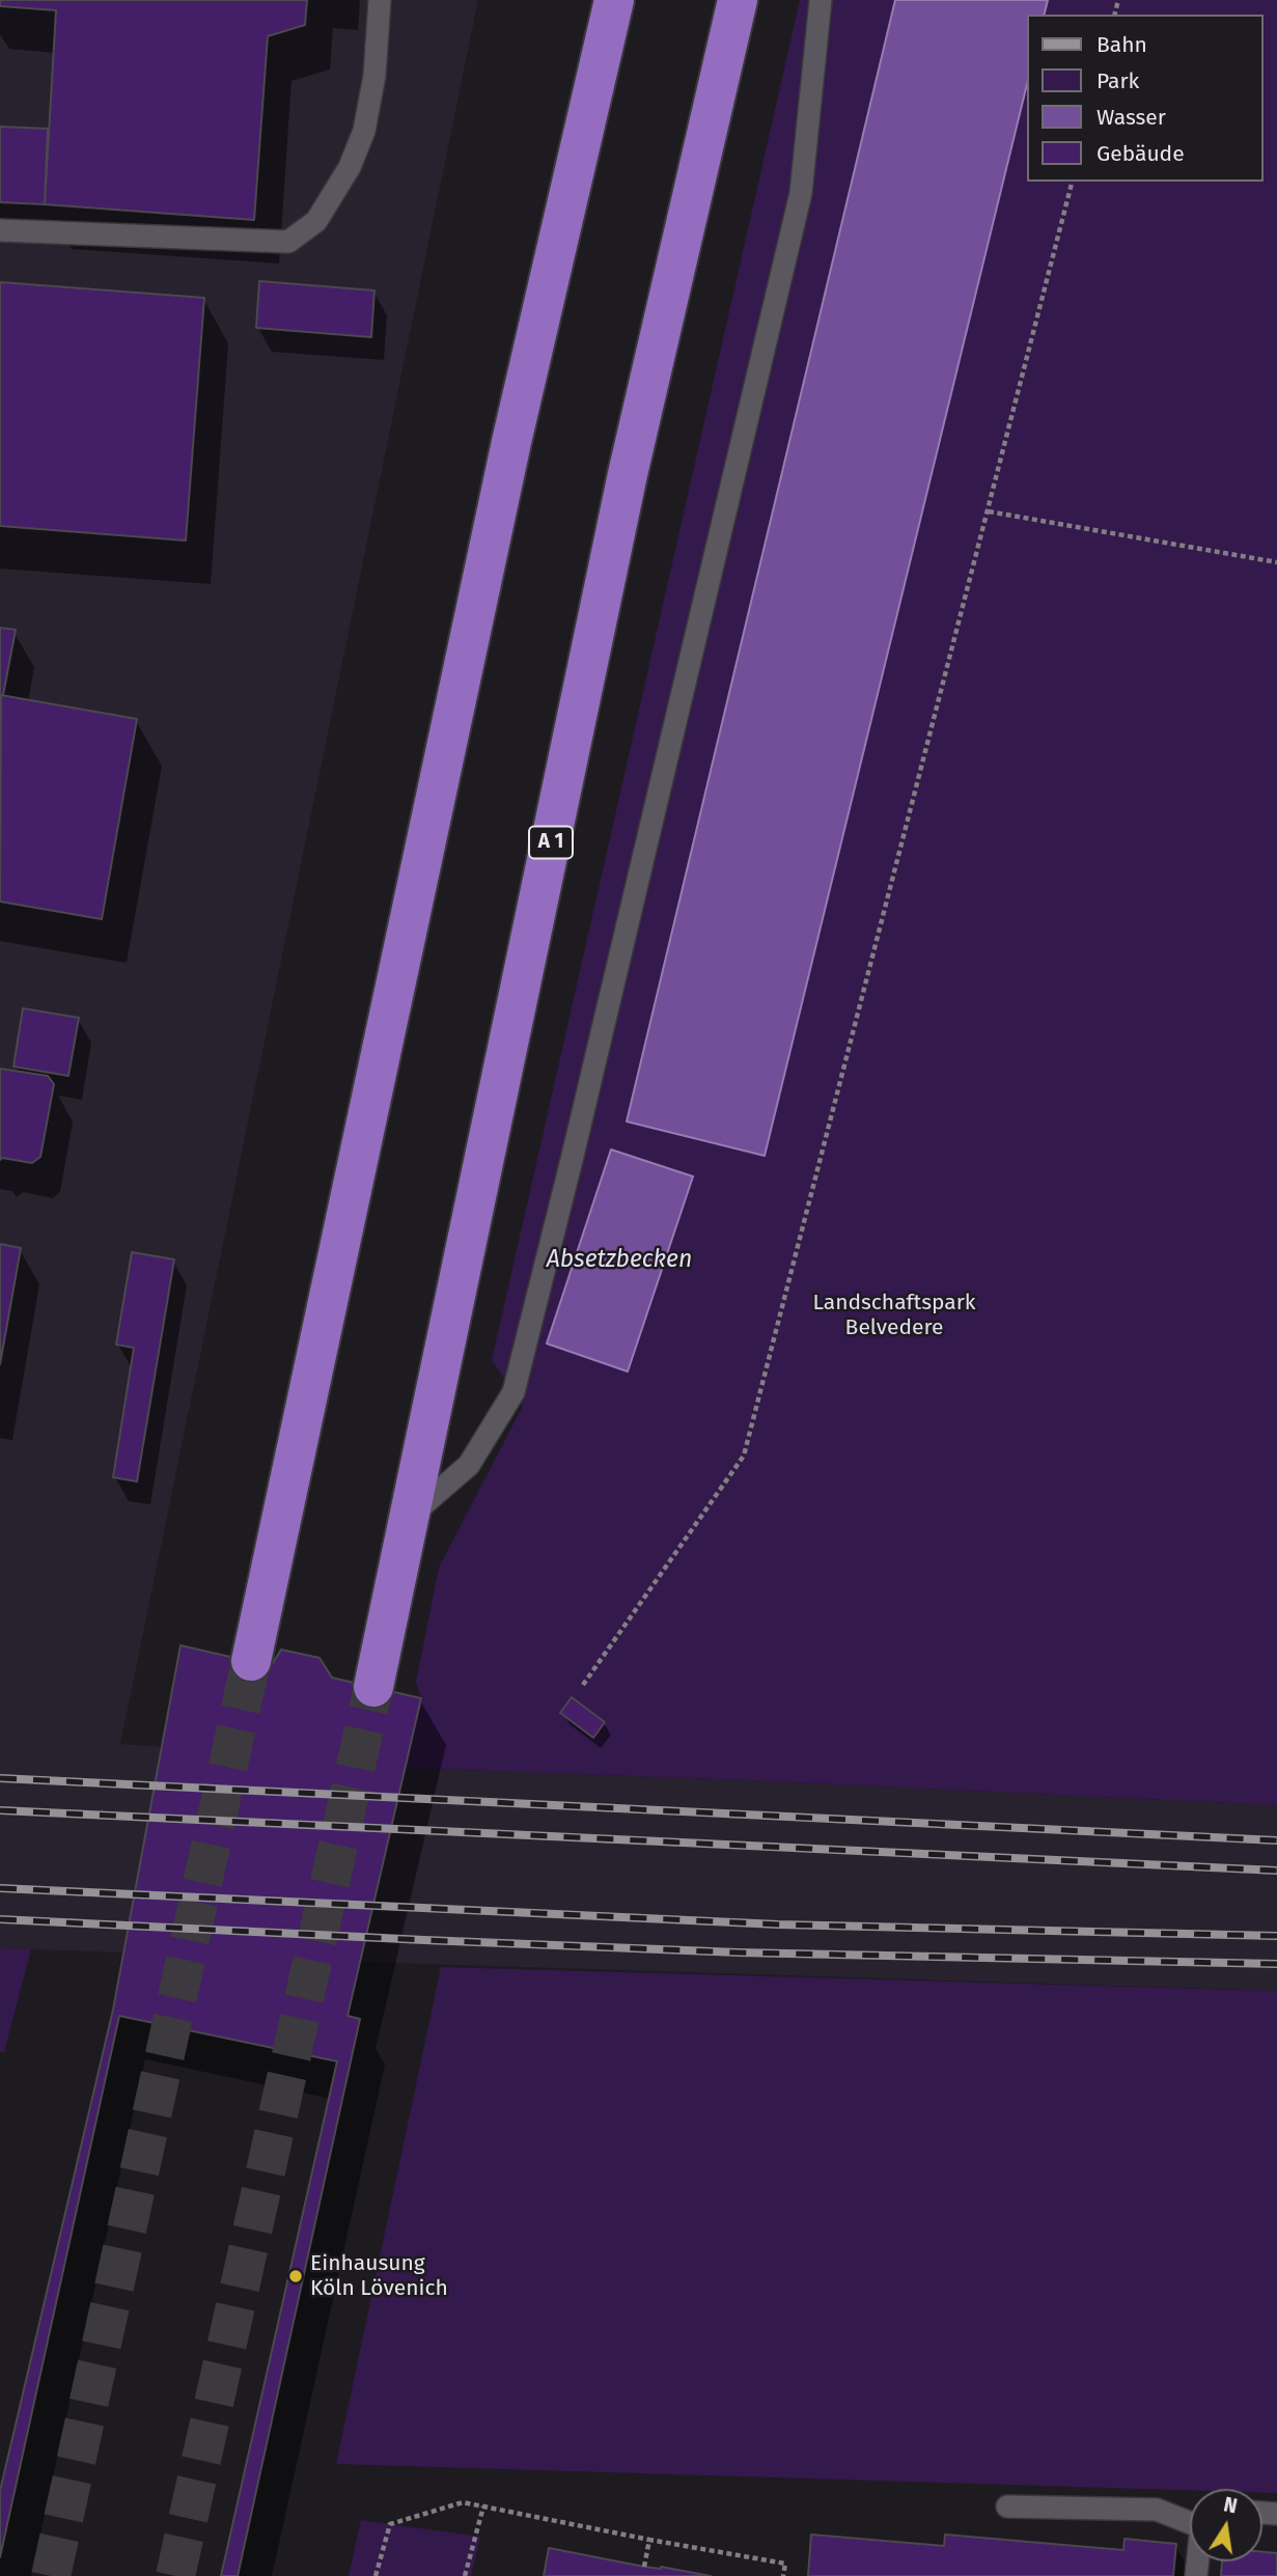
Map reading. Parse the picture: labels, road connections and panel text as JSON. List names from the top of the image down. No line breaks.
{"streets":{"highway":["A 1"]},"water":["Absetzbecken"],"parks":["Landschaftspark Belvedere"],"places":["Einhausung Köln Lövenich"],"legend":["Bahn","Park","Wasser","Gebäude"],"north":"top"}
